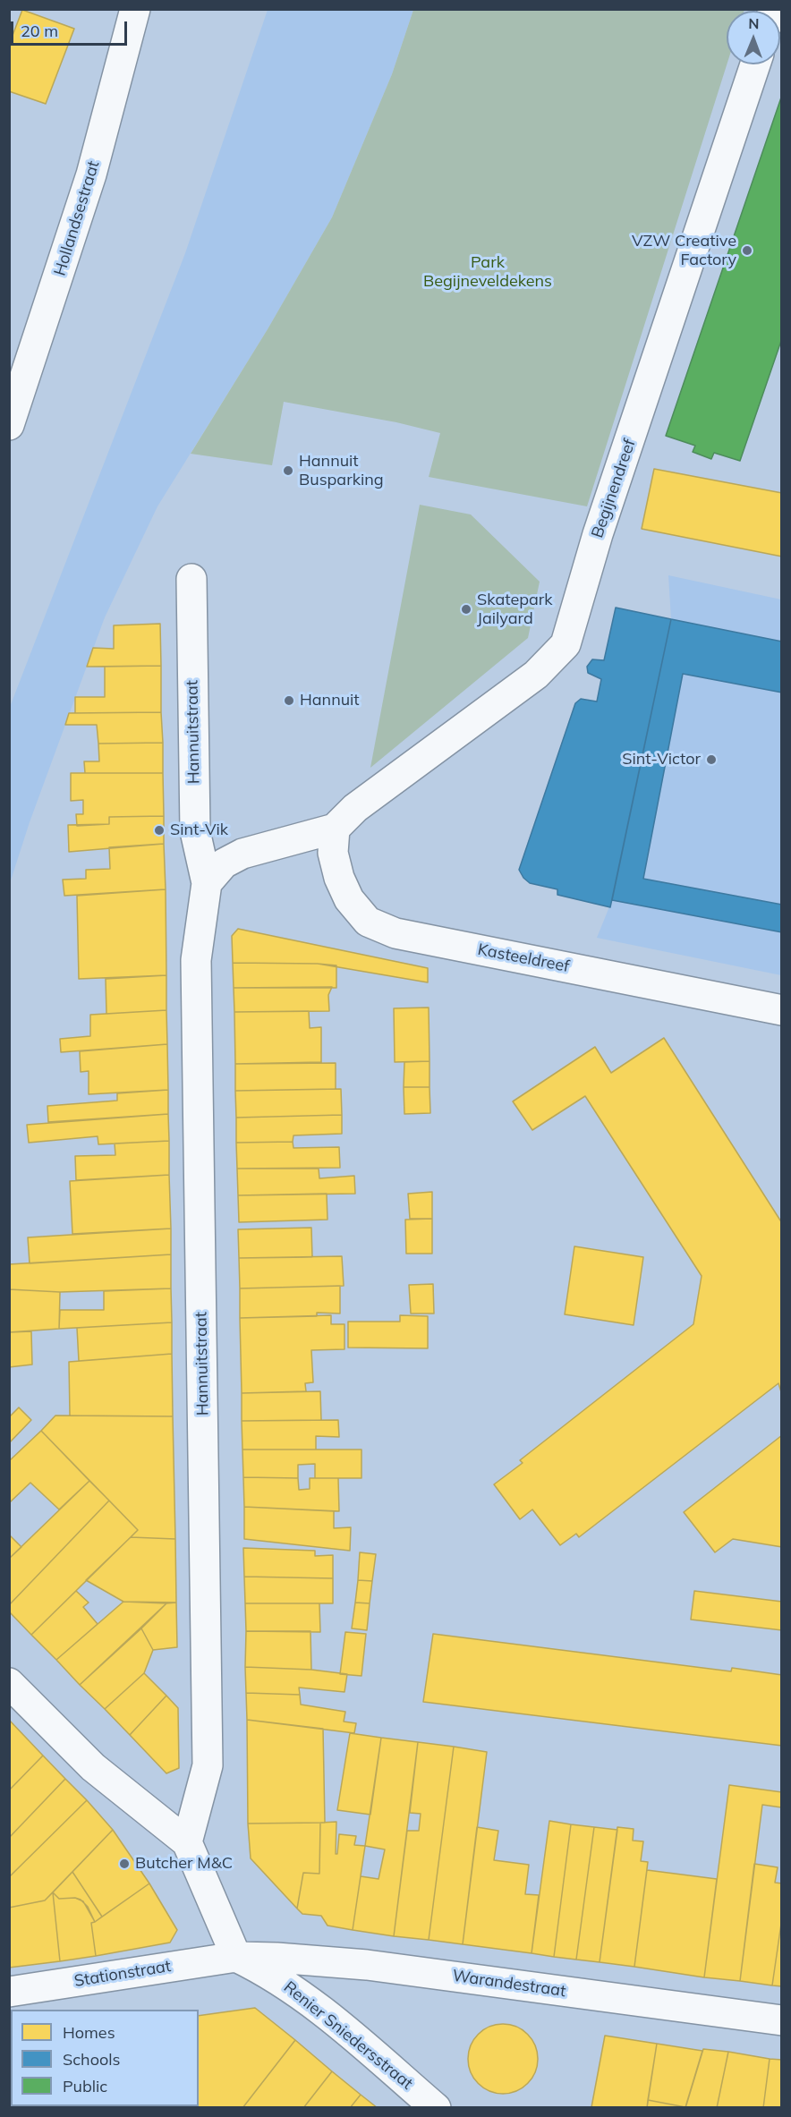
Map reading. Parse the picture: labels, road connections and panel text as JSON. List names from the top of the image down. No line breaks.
{"streets":{"street":["Hollandsestraat","Begijnendreef","Hannuitstraat","Kasteeldreef","Stationstraat","Warandestraat","Renier Sniedersstraat"]},"crossings":[["Begijnendreef","Kasteeldreef"],["Stationstraat","Warandestraat"],["Stationstraat","Renier Sniedersstraat"],["Warandestraat","Renier Sniedersstraat"]],"parks":["Park Begijneveldekens"],"places":["VZW Creative Factory","Hannuit Busparking","Skatepark Jailyard","Hannuit","Sint-Victor","Sint-Vik","Butcher M&C"],"legend":["Homes","Schools","Public"],"scale_bar":"20 m","north":"top"}
